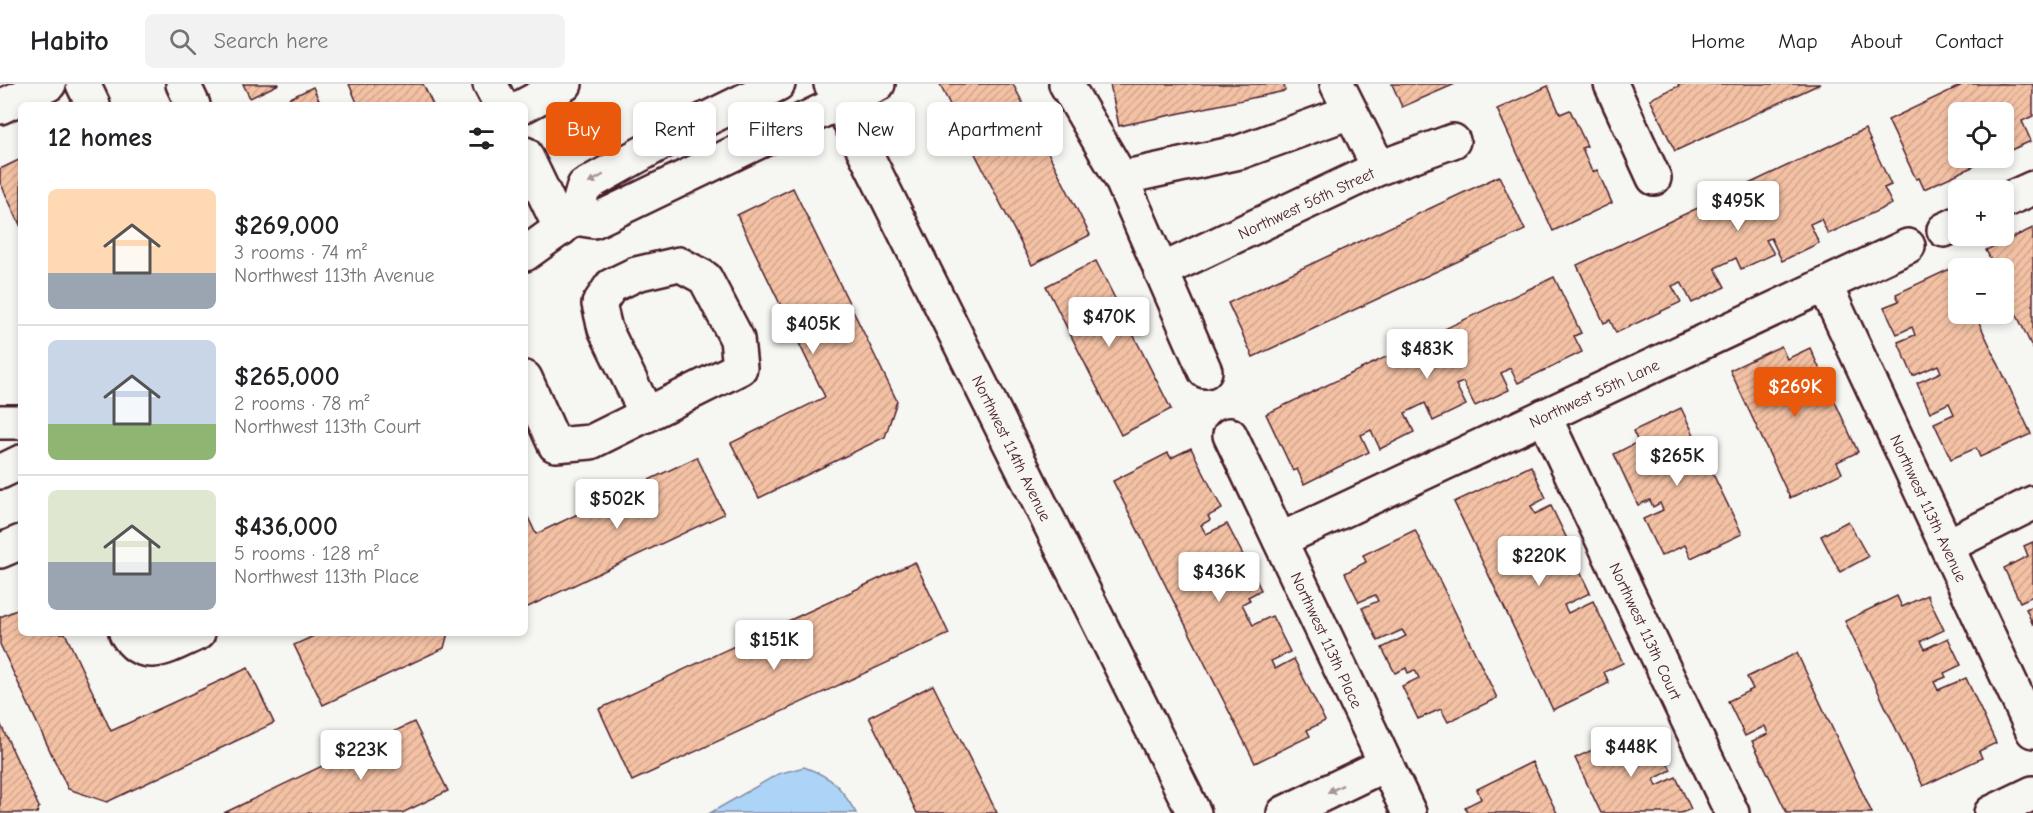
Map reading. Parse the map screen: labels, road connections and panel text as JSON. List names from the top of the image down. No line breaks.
{"streets":{"street":["Northwest 56th Street","Northwest 55th Lane","Northwest 114th Avenue","Northwest 113th Avenue","Northwest 113th Court","Northwest 113th Place"]},"crossings":[["Northwest 55th Lane","Northwest 113th Avenue"],["Northwest 55th Lane","Northwest 113th Court"],["Northwest 55th Lane","Northwest 113th Place"]],"page":{"header":"Habito","search":"Search here","nav":["Home","Map","About","Contact"],"map_buttons":["+","−"],"chip":["Buy","Rent","Filters","New","Apartment"],"heading":"12 homes","list":[{"name":"$269,000","note":"3 rooms · 74 m² · Northwest 113th Avenue"},{"name":"$265,000","note":"2 rooms · 78 m² · Northwest 113th Court"},{"name":"$436,000","note":"5 rooms · 128 m² · Northwest 113th Place"}],"price":["$495K","$470K","$405K","$483K","$269K","$265K","$502K","$220K","$436K","$151K","$448K","$223K"]}}
